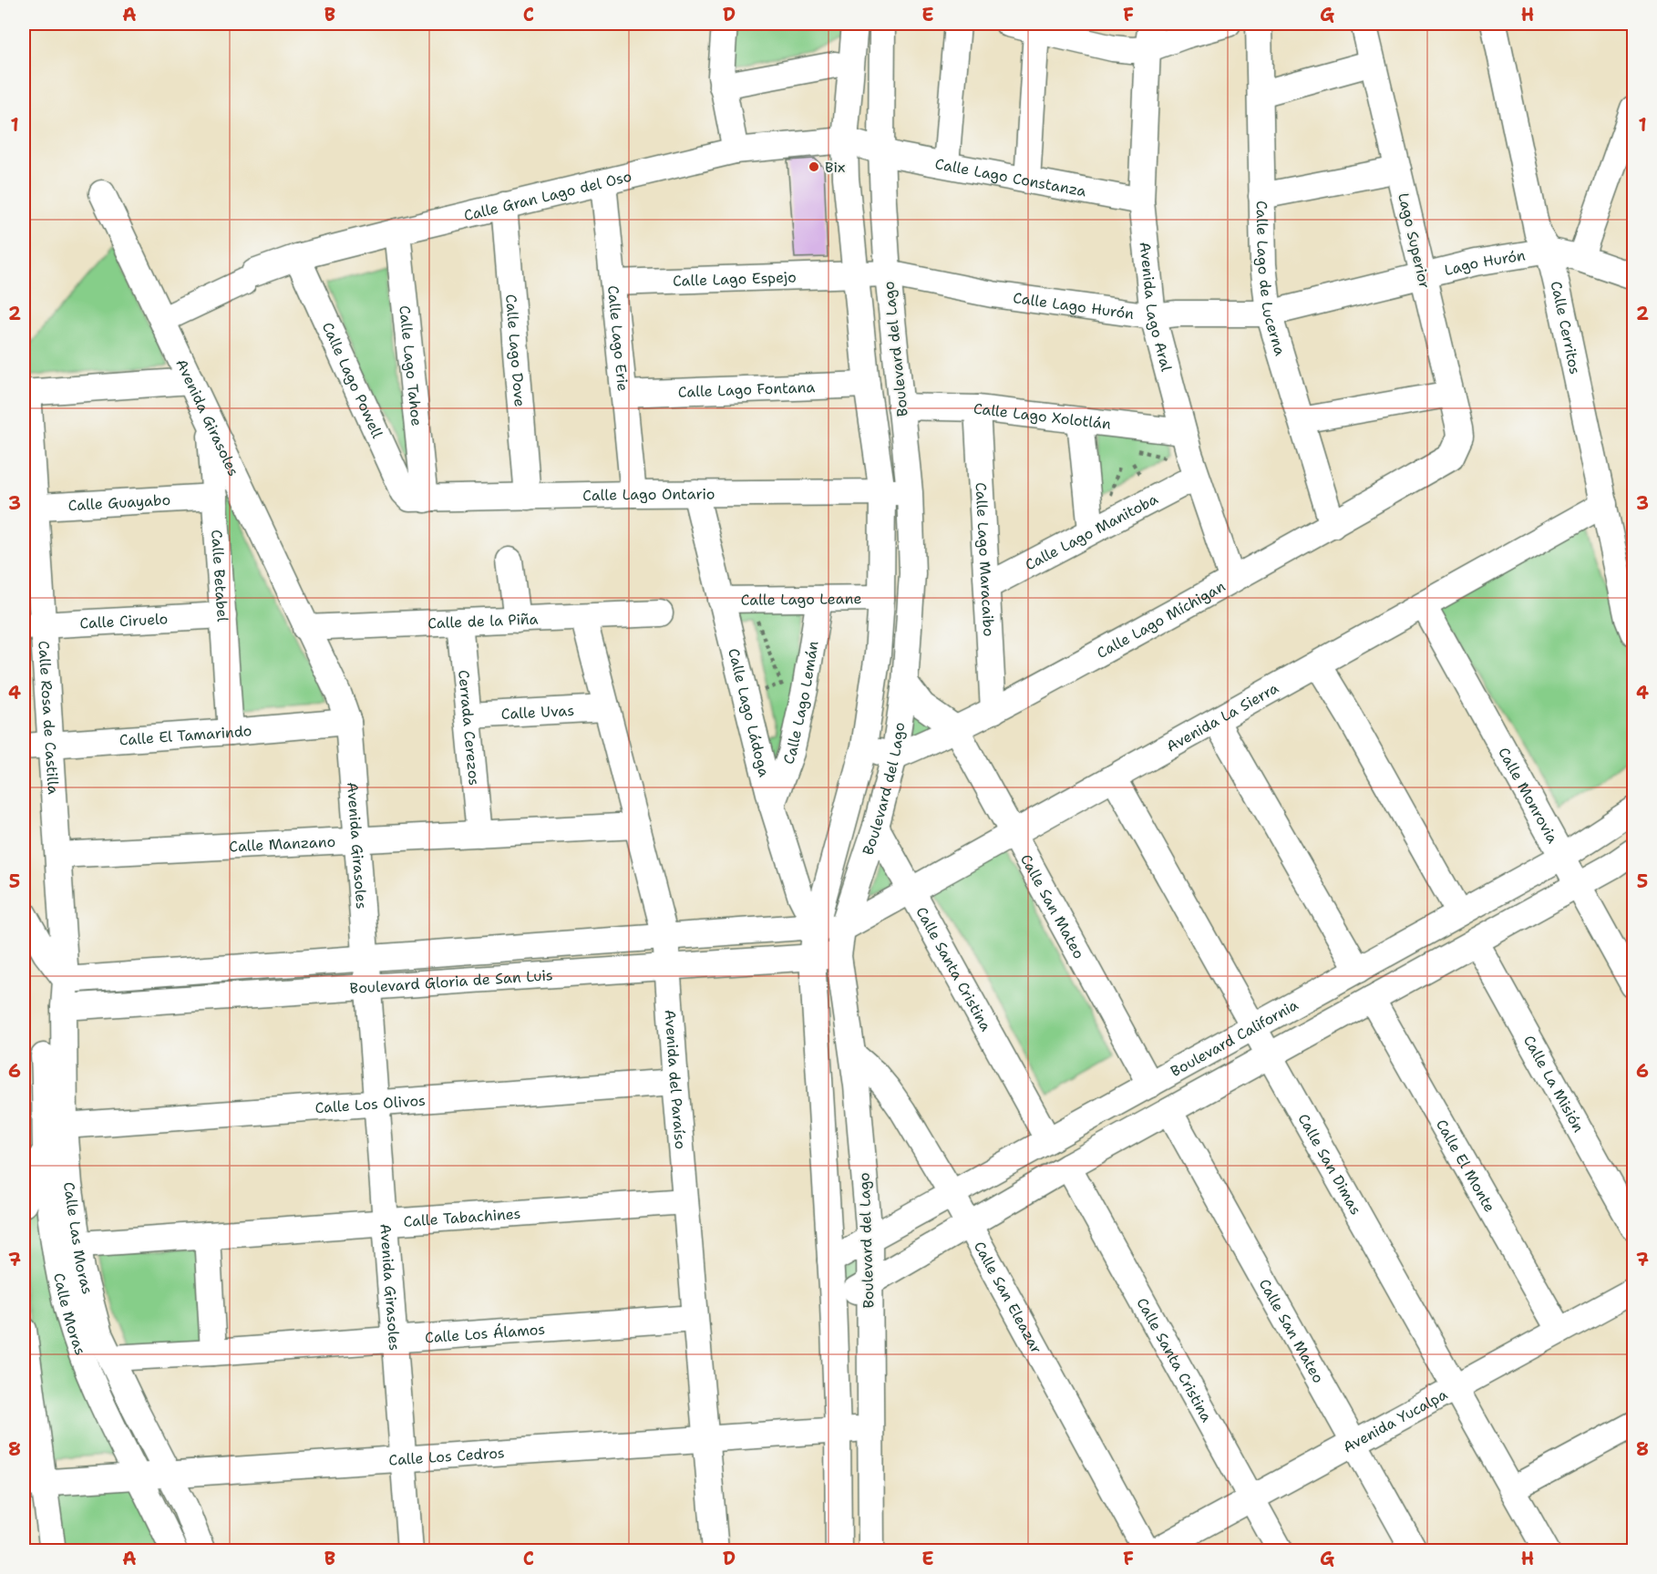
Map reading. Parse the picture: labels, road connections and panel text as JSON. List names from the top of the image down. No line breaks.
{"streets":{"street":["Calle Lago Constanza","Calle Gran Lago del Oso","Lago Superior","Lago Hurón","Calle Lago Espejo","Calle Lago de Lucerna","Calle Lago Hurón","Avenida Lago Aral","Calle Cerritos","Calle Lago Erie","Boulevard del Lago","Calle Lago Dove","Calle Lago Tahoe","Calle Lago Powell","Calle Lago Fontana","Calle Lago Xolotlán","Avenida Girasoles","Calle Lago Ontario","Calle Guayabo","Calle Lago Manitoba","Calle Lago Maracaibo","Calle Betabel","Calle Lago Leane","Calle Lago Míchigan","Calle Ciruelo","Calle de la Piña","Calle Lago Lemán","Calle Uvas","Calle Lago Ládoga","Avenida La Sierra","Calle Rosa de Castilla","Cerrada Cerezos","Calle El Tamarindo","Calle Monrovia","Calle Manzano","Calle San Mateo","Calle Santa Cristina","Boulevard Gloria de San Luis","Boulevard California","Avenida del Paraíso","Calle La Misión","Calle Los Olivos","Calle San Dimas","Calle El Monte","Calle Tabachines","Calle Las Moras","Calle San Eleazar","Calle Moras","Calle Los Álamos","Avenida Yucalpa","Calle Los Cedros"]},"crossings":[["Calle Lago Constanza","Calle Gran Lago del Oso"],["Calle Lago Constanza","Avenida Lago Aral"],["Calle Lago Constanza","Boulevard del Lago"],["Calle Gran Lago del Oso","Calle Lago Erie"],["Calle Gran Lago del Oso","Boulevard del Lago"],["Calle Gran Lago del Oso","Calle Lago Dove"],["Calle Gran Lago del Oso","Calle Lago Tahoe"],["Calle Gran Lago del Oso","Calle Lago Powell"],["Calle Gran Lago del Oso","Avenida Girasoles"],["Lago Superior","Lago Hurón"],["Lago Superior","Calle Lago Hurón"],["Lago Superior","Calle Lago Míchigan"],["Lago Hurón","Calle Lago Hurón"],["Lago Hurón","Calle Cerritos"],["Calle Lago Espejo","Calle Lago Hurón"],["Calle Lago Espejo","Calle Lago Erie"],["Calle Lago Espejo","Boulevard del Lago"],["Calle Lago de Lucerna","Calle Lago Hurón"],["Calle Lago de Lucerna","Calle Lago Míchigan"],["Calle Lago Hurón","Avenida Lago Aral"],["Calle Lago Hurón","Boulevard del Lago"],["Avenida Lago Aral","Calle Lago Xolotlán"],["Avenida Lago Aral","Calle Lago Manitoba"],["Avenida Lago Aral","Calle Lago Míchigan"],["Calle Cerritos","Avenida La Sierra"],["Calle Lago Erie","Calle Lago Fontana"],["Calle Lago Erie","Calle Lago Ontario"],["Boulevard del Lago","Calle Lago Fontana"],["Boulevard del Lago","Calle Lago Xolotlán"],["Boulevard del Lago","Calle Lago Ontario"],["Boulevard del Lago","Calle Lago Leane"],["Boulevard del Lago","Calle Lago Míchigan"],["Boulevard del Lago","Calle Lago Ládoga"],["Boulevard del Lago","Avenida La Sierra"],["Boulevard del Lago","Calle Santa Cristina"],["Boulevard del Lago","Boulevard Gloria de San Luis"],["Boulevard del Lago","Boulevard California"],["Boulevard del Lago","Calle San Eleazar"],["Boulevard del Lago","Calle Los Cedros"],["Calle Lago Dove","Calle Lago Ontario"],["Calle Lago Tahoe","Calle Lago Powell"],["Calle Lago Tahoe","Calle Lago Ontario"],["Calle Lago Powell","Calle Lago Ontario"],["Calle Lago Xolotlán","Calle Lago Maracaibo"],["Avenida Girasoles","Calle Betabel"],["Avenida Girasoles","Calle de la Piña"],["Avenida Girasoles","Calle El Tamarindo"],["Avenida Girasoles","Calle Manzano"],["Avenida Girasoles","Boulevard Gloria de San Luis"],["Avenida Girasoles","Calle Los Olivos"],["Avenida Girasoles","Calle Tabachines"],["Avenida Girasoles","Calle Los Álamos"],["Avenida Girasoles","Calle Los Cedros"],["Calle Lago Ontario","Calle Lago Ládoga"],["Calle Guayabo","Calle Betabel"],["Calle Guayabo","Calle Rosa de Castilla"],["Calle Lago Manitoba","Calle Lago Maracaibo"],["Calle Lago Maracaibo","Calle Lago Míchigan"],["Calle Betabel","Calle Ciruelo"],["Calle Betabel","Calle El Tamarindo"],["Calle Lago Leane","Calle Lago Lemán"],["Calle Lago Leane","Calle Lago Ládoga"],["Calle Lago Míchigan","Calle San Mateo"],["Calle Ciruelo","Calle Rosa de Castilla"],["Calle de la Piña","Cerrada Cerezos"],["Calle de la Piña","Avenida del Paraíso"],["Calle Lago Lemán","Calle Lago Ládoga"],["Calle Uvas","Cerrada Cerezos"],["Calle Uvas","Avenida del Paraíso"],["Calle Lago Ládoga","Boulevard Gloria de San Luis"],["Avenida La Sierra","Calle Monrovia"],["Avenida La Sierra","Calle San Mateo"],["Avenida La Sierra","Calle Santa Cristina"],["Avenida La Sierra","Boulevard Gloria de San Luis"],["Avenida La Sierra","Calle San Dimas"],["Calle Rosa de Castilla","Calle El Tamarindo"],["Calle Rosa de Castilla","Calle Manzano"],["Calle Rosa de Castilla","Boulevard Gloria de San Luis"],["Calle Rosa de Castilla","Calle Las Moras"],["Cerrada Cerezos","Calle Manzano"],["Calle Monrovia","Boulevard California"],["Calle Manzano","Avenida del Paraíso"],["Calle San Mateo","Boulevard California"],["Calle San Mateo","Avenida Yucalpa"],["Calle Santa Cristina","Boulevard California"],["Calle Santa Cristina","Avenida Yucalpa"],["Boulevard Gloria de San Luis","Avenida del Paraíso"],["Boulevard Gloria de San Luis","Calle Las Moras"],["Boulevard California","Calle San Dimas"],["Boulevard California","Calle San Eleazar"],["Avenida del Paraíso","Calle Los Olivos"],["Avenida del Paraíso","Calle Tabachines"],["Avenida del Paraíso","Calle Los Álamos"],["Avenida del Paraíso","Calle Los Cedros"],["Calle Los Olivos","Calle Las Moras"],["Calle San Dimas","Avenida Yucalpa"],["Calle El Monte","Avenida Yucalpa"],["Calle Tabachines","Calle Las Moras"],["Calle Tabachines","Calle Moras"],["Calle Las Moras","Calle Moras"],["Calle Las Moras","Calle Los Álamos"],["Calle Las Moras","Calle Los Cedros"],["Calle Moras","Calle Los Cedros"]],"places":["Bix"],"grid":{"columns":["A","B","C","D","E","F","G","H"],"rows":["1","2","3","4","5","6","7","8"]}}
